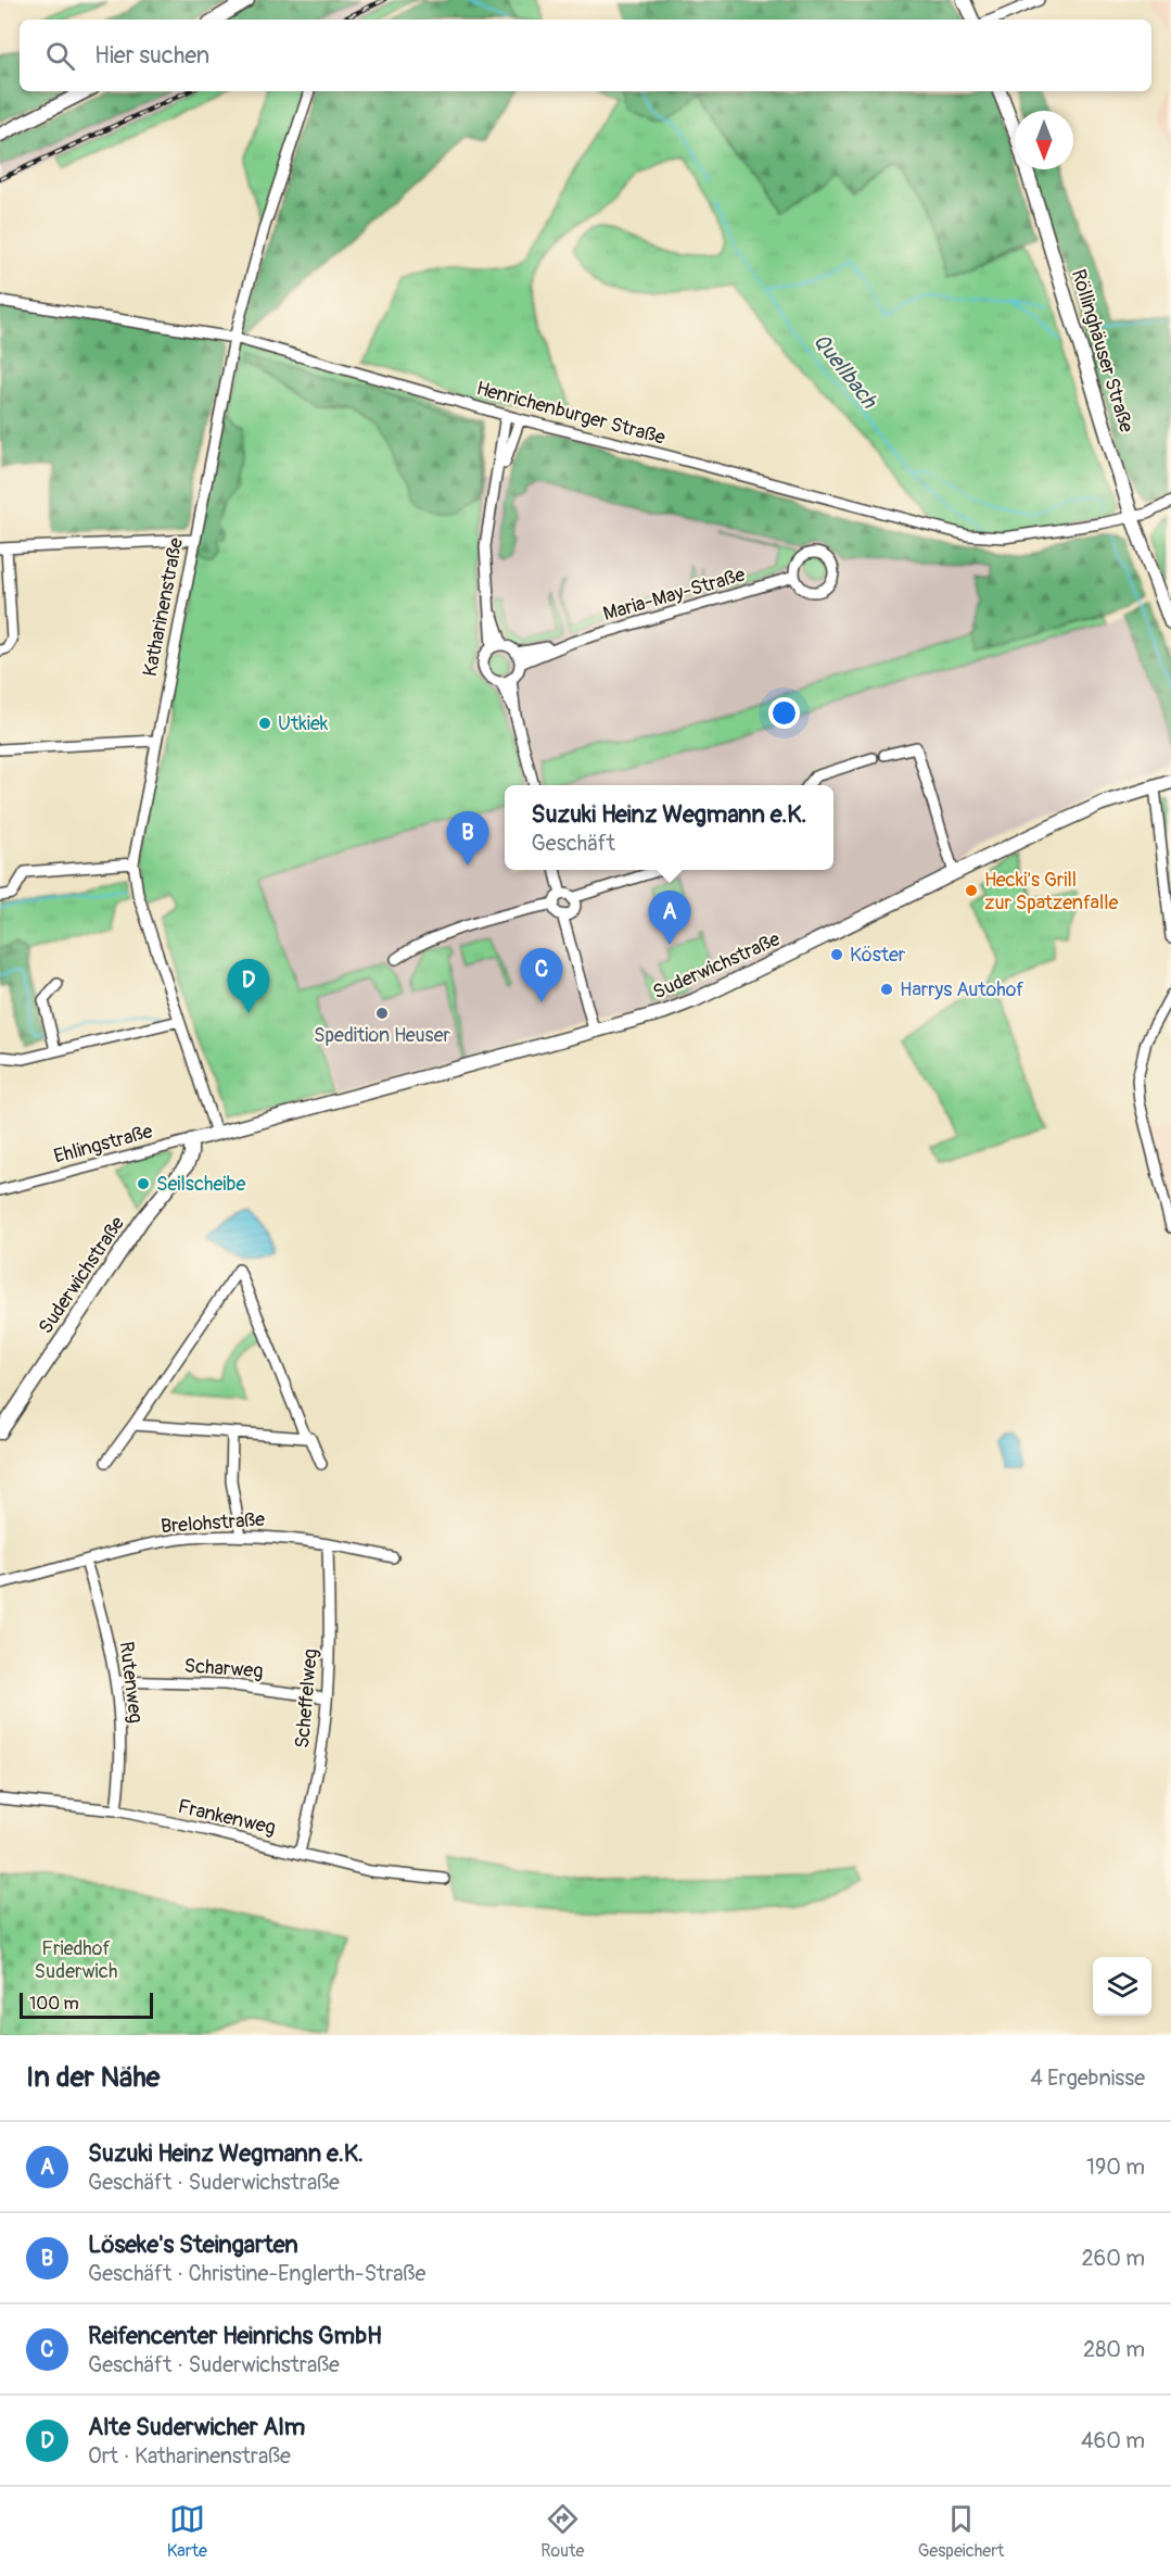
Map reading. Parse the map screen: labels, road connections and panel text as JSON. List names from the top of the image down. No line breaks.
{"streets":{"main road":["Röllinghäuser Straße","Suderwichstraße","Ehlingstraße"],"street":["Henrichenburger Straße","Maria-May-Straße","Katharinenstraße","Brelohstraße","Scharweg","Rutenweg","Scheffelweg","Frankenweg"]},"crossings":[["Röllinghäuser Straße","Henrichenburger Straße"],["Henrichenburger Straße","Katharinenstraße"],["Katharinenstraße","Suderwichstraße"],["Katharinenstraße","Ehlingstraße"],["Suderwichstraße","Ehlingstraße"],["Brelohstraße","Rutenweg"],["Brelohstraße","Scheffelweg"],["Scharweg","Rutenweg"],["Scharweg","Scheffelweg"],["Rutenweg","Frankenweg"],["Scheffelweg","Frankenweg"]],"water":["Quellbach"],"parks":["Friedhof Suderwich"],"places":["Utkiek","Hecki's Grill zur Spatzenfalle","Köster","Harrys Autohof","Spedition Heuser","Seilscheibe"],"scale_bar":"100 m","north":"bottom","page":{"search":"Hier suchen","popup":["Suzuki Heinz Wegmann e.K.","Geschäft"],"pins":["B","A","C","D"],"scale":"100 m","heading":["In der Nähe","4 Ergebnisse"],"list":[{"mark":"A","name":"Suzuki Heinz Wegmann e.K.","note":"Geschäft · Suderwichstraße","value":"190 m"},{"mark":"B","name":"Löseke's Steingarten","note":"Geschäft · Christine-Englerth-Straße","value":"260 m"},{"mark":"C","name":"Reifencenter Heinrichs GmbH","note":"Geschäft · Suderwichstraße","value":"280 m"},{"mark":"D","name":"Alte Suderwicher Alm","note":"Ort · Katharinenstraße","value":"460 m"}],"nav":["Karte","Route","Gespeichert"]}}
